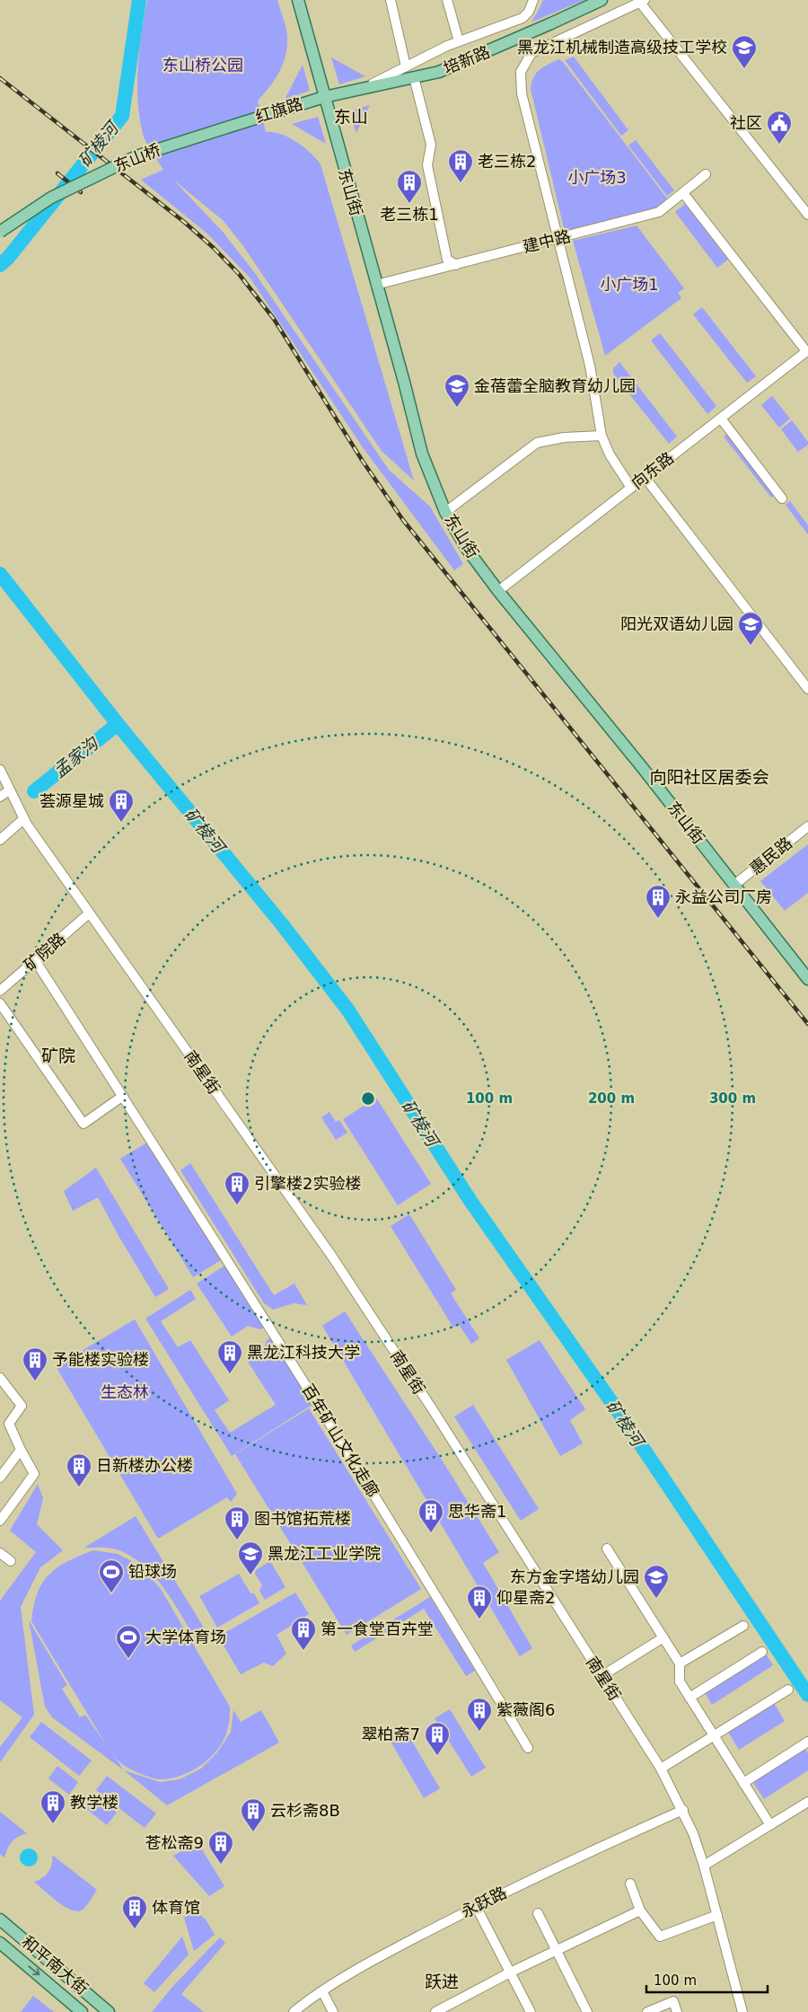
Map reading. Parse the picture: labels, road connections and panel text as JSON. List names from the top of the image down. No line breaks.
{"streets":{"main road":["培新路","红旗路","东山桥","东山街","和平南大街"],"street":["建中路","向东路","惠民路","矿院路","南星街","百年矿山文化走廊","永跃路"]},"crossings":[["培新路","红旗路"],["培新路","东山街"],["红旗路","东山桥"],["红旗路","东山街"],["东山街","建中路"],["东山街","向东路"],["东山街","惠民路"],["矿院路","南星街"],["矿院路","百年矿山文化走廊"],["南星街","永跃路"]],"districts":["东山","向阳社区居委会","矿院","跃进"],"water":["矿棱河","孟家沟"],"parks":["东山桥公园","小广场3","小广场1","生态林"],"places":{"school or university":["黑龙江机械制造高级技工学校","金蓓蕾全脑教育幼儿园","阳光双语幼儿园","黑龙江工业学院","东方金字塔幼儿园"],"public building":["社区"],"building":["老三栋2","老三栋1","荟源星城","永益公司厂房","引擎楼2实验楼","黑龙江科技大学","予能楼实验楼","日新楼办公楼","思华斋1","图书馆拓荒楼","仰星斋2","第一食堂百卉堂","紫薇阁6","翠柏斋7","教学楼","云杉斋8B","苍松斋9","体育馆"],"sports":["铅球场","大学体育场"]},"scale_bar":"100 m","rings":["100 m","200 m","300 m"]}
